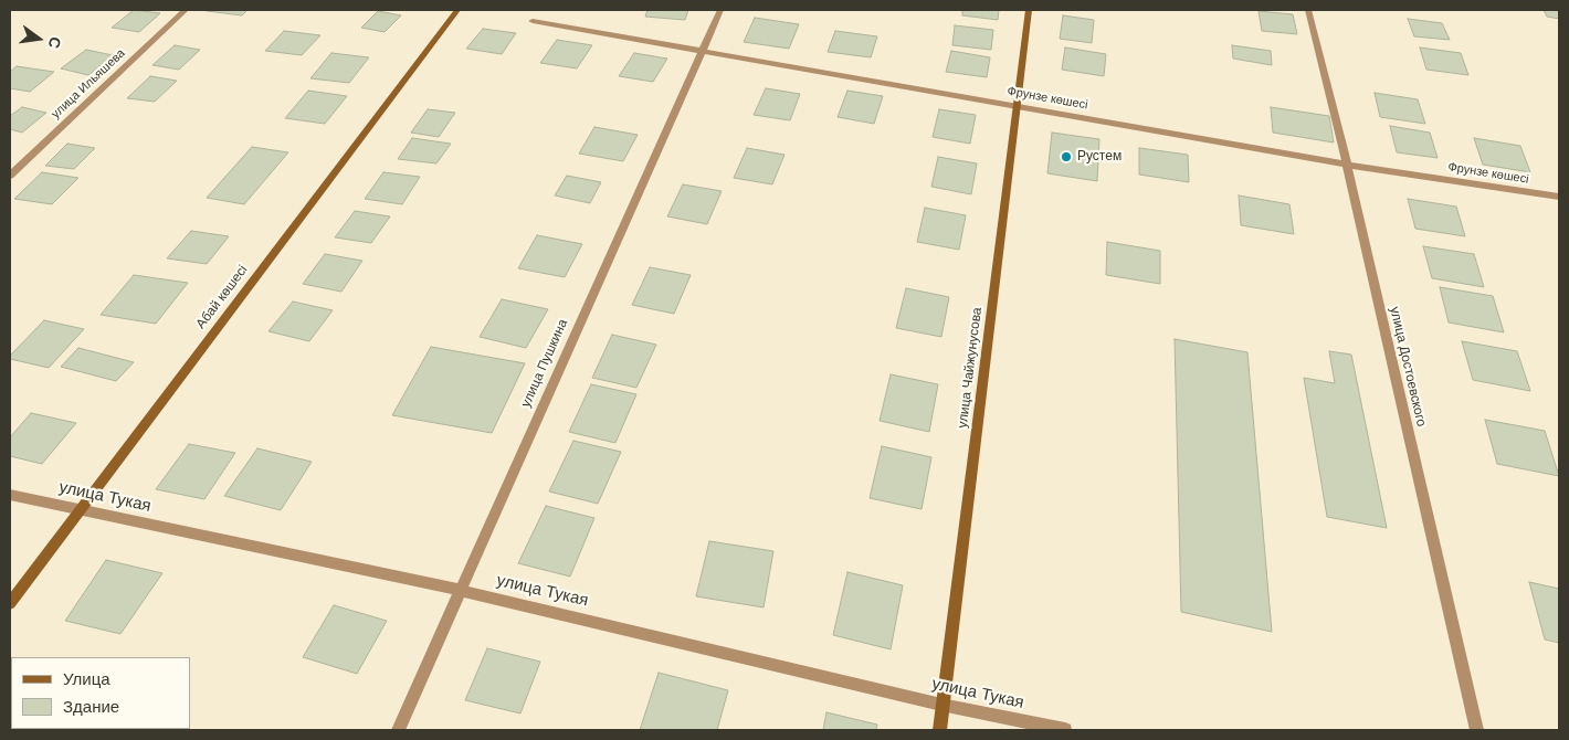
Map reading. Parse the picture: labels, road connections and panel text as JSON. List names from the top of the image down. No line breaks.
{"streets":{"street":["улица Ильяшева","Фрунзе көшесі","Абай көшесі","улица Пушкина","улица Достоевского","улица Чайжунусова","улица Тукая"]},"crossings":[["Фрунзе көшесі","улица Пушкина"],["Фрунзе көшесі","улица Достоевского"],["Фрунзе көшесі","улица Чайжунусова"],["Абай көшесі","улица Тукая"],["улица Пушкина","улица Тукая"],["улица Чайжунусова","улица Тукая"]],"places":["Рустем"],"legend":["Улица","Здание"],"north":"right"}
